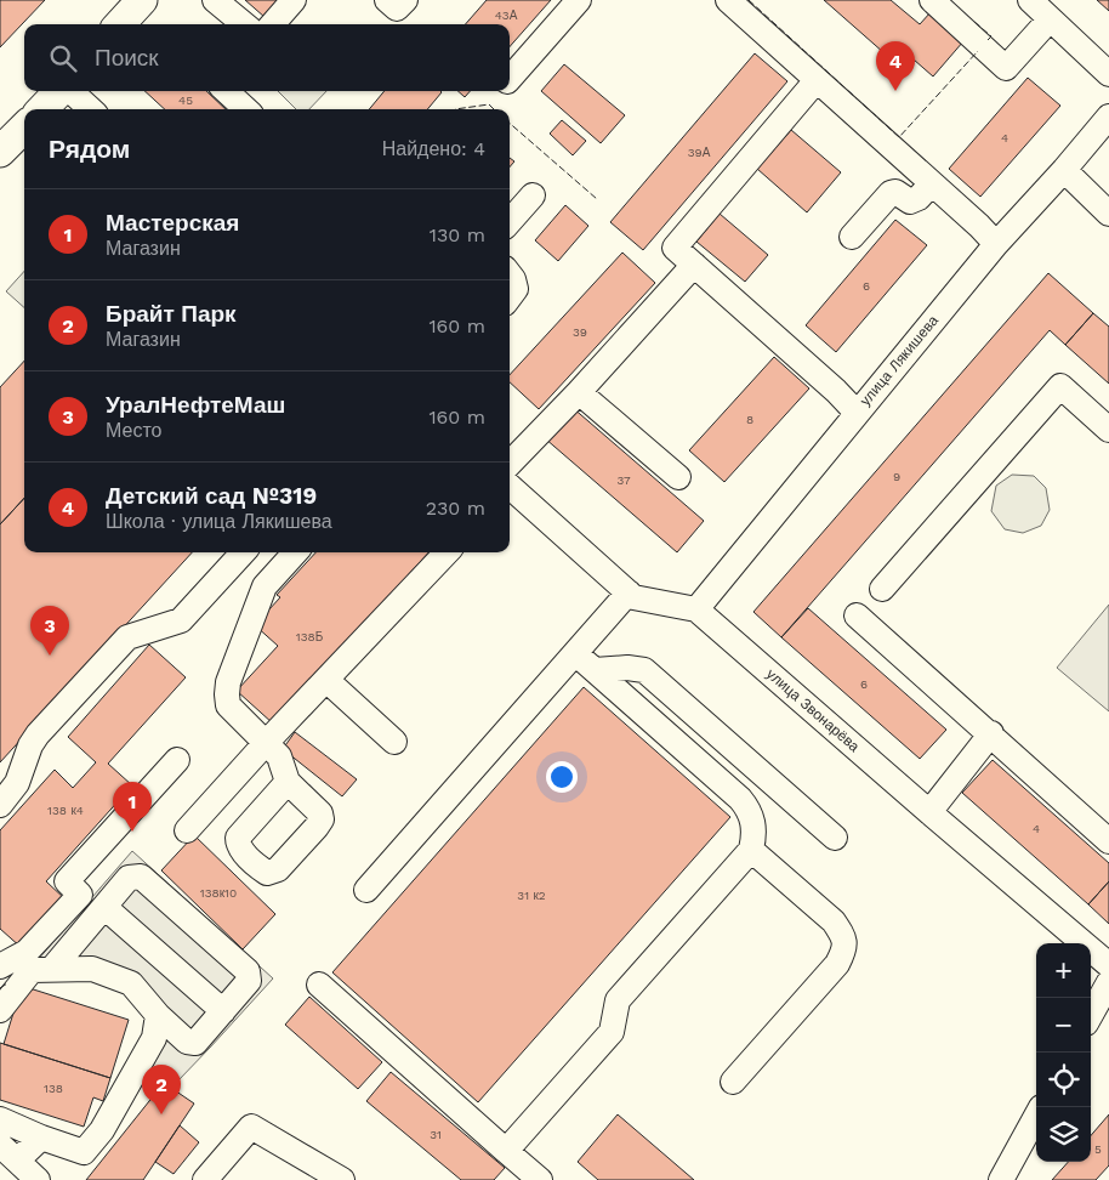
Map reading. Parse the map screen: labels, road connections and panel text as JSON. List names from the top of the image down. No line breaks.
{"streets":{"street":["улица Лякишева","улица Звонарёва"]},"crossings":[["улица Лякишева","улица Звонарёва"]],"house_numbers":["43А","45","4","39А","6","39","8","9","37","138Б","6","138 к4","4","138к10","31 к2","138","31","5"],"page":{"search":"Поиск","pins":["4","3","1","2"],"heading":["Рядом","Найдено: 4"],"list":[{"mark":"1","name":"Мастерская","note":"Магазин","value":"130 m"},{"mark":"2","name":"Брайт Парк","note":"Магазин","value":"160 m"},{"mark":"3","name":"УралНефтеМаш","note":"Место","value":"160 m"},{"mark":"4","name":"Детский сад №319","note":"Школа · улица Лякишева","value":"230 m"}],"map_buttons":["+","−"]}}
